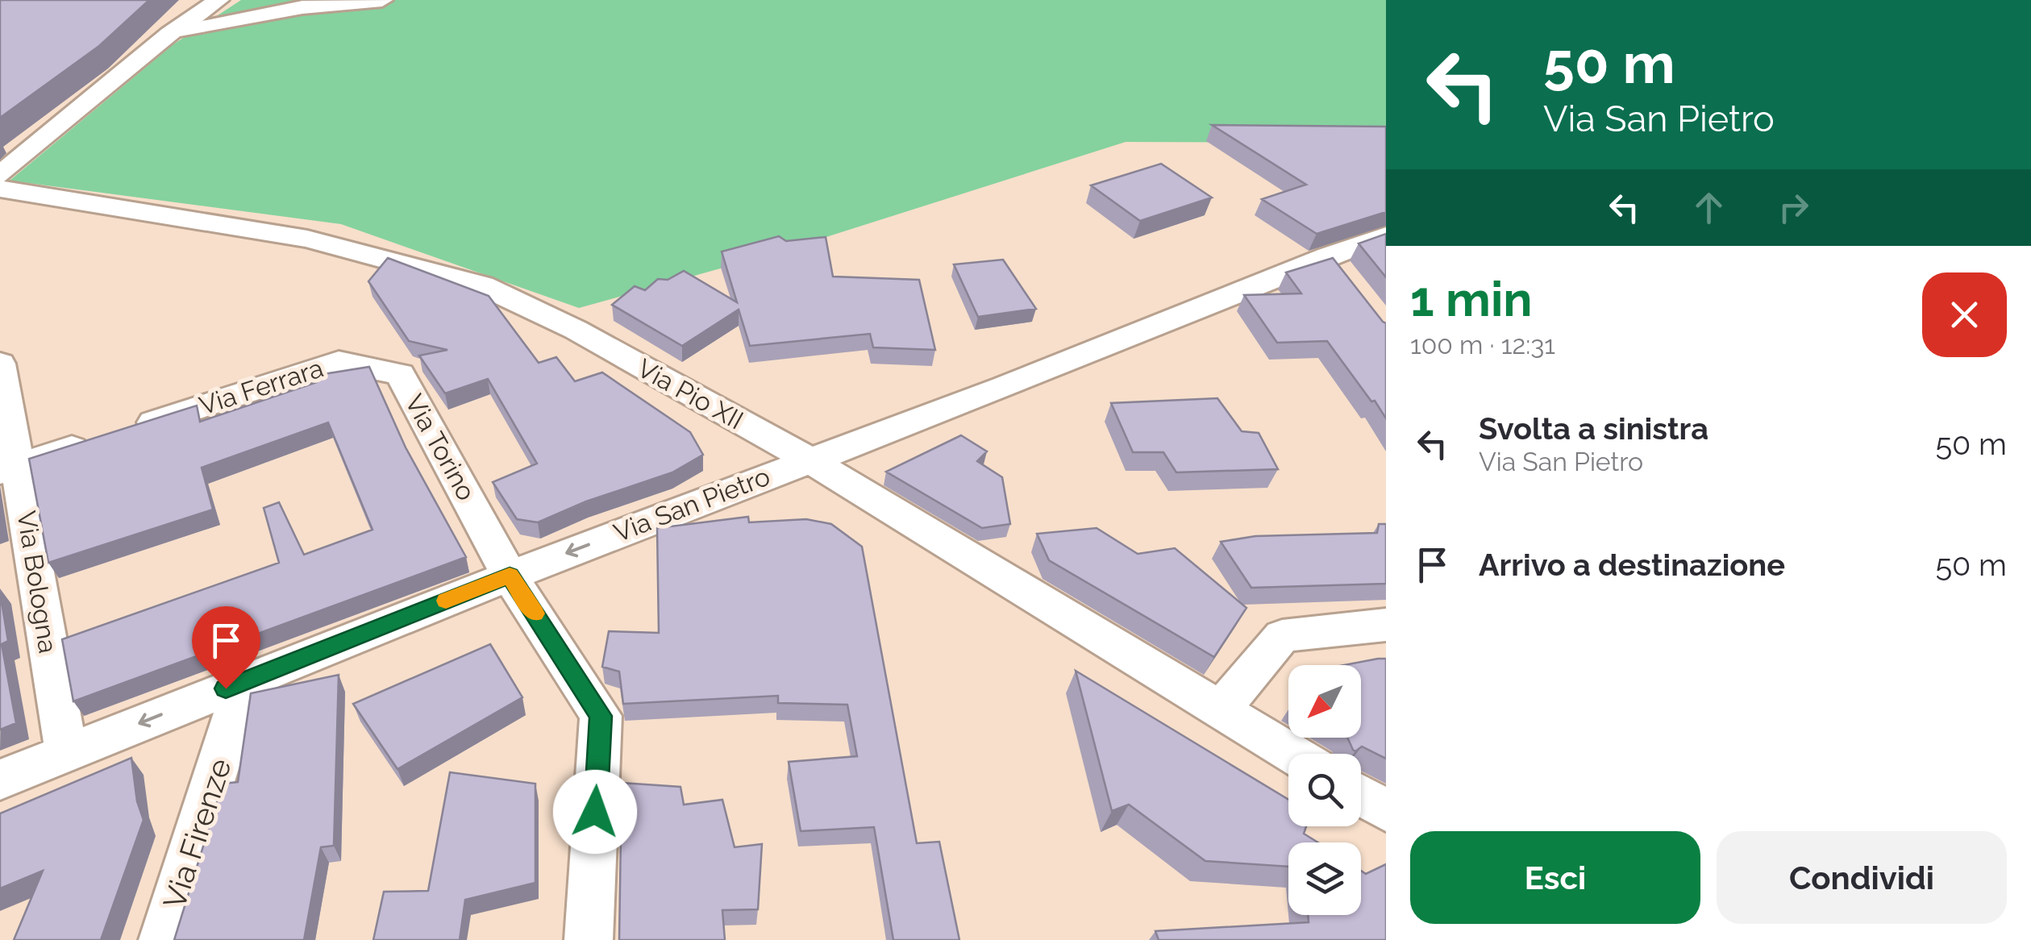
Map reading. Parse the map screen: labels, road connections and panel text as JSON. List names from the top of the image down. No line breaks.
{"streets":{"street":["Via Ferrara","Via Pio XII","Via Torino","Via San Pietro","Via Bologna","Via Firenze"]},"crossings":[["Via Ferrara","Via Torino"],["Via Ferrara","Via Bologna"],["Via Pio XII","Via San Pietro"],["Via Torino","Via San Pietro"],["Via San Pietro","Via Bologna"],["Via San Pietro","Via Firenze"]],"north":"bottom left","page":{"turn":["50 m","Via San Pietro"],"heading":["1 min","100 m · 12:31"],"list":[{"name":"Svolta a sinistra","note":"Via San Pietro","value":"50 m"},{"name":"Arrivo a destinazione","value":"50 m"}],"buttons":["Esci","Condividi"]}}
